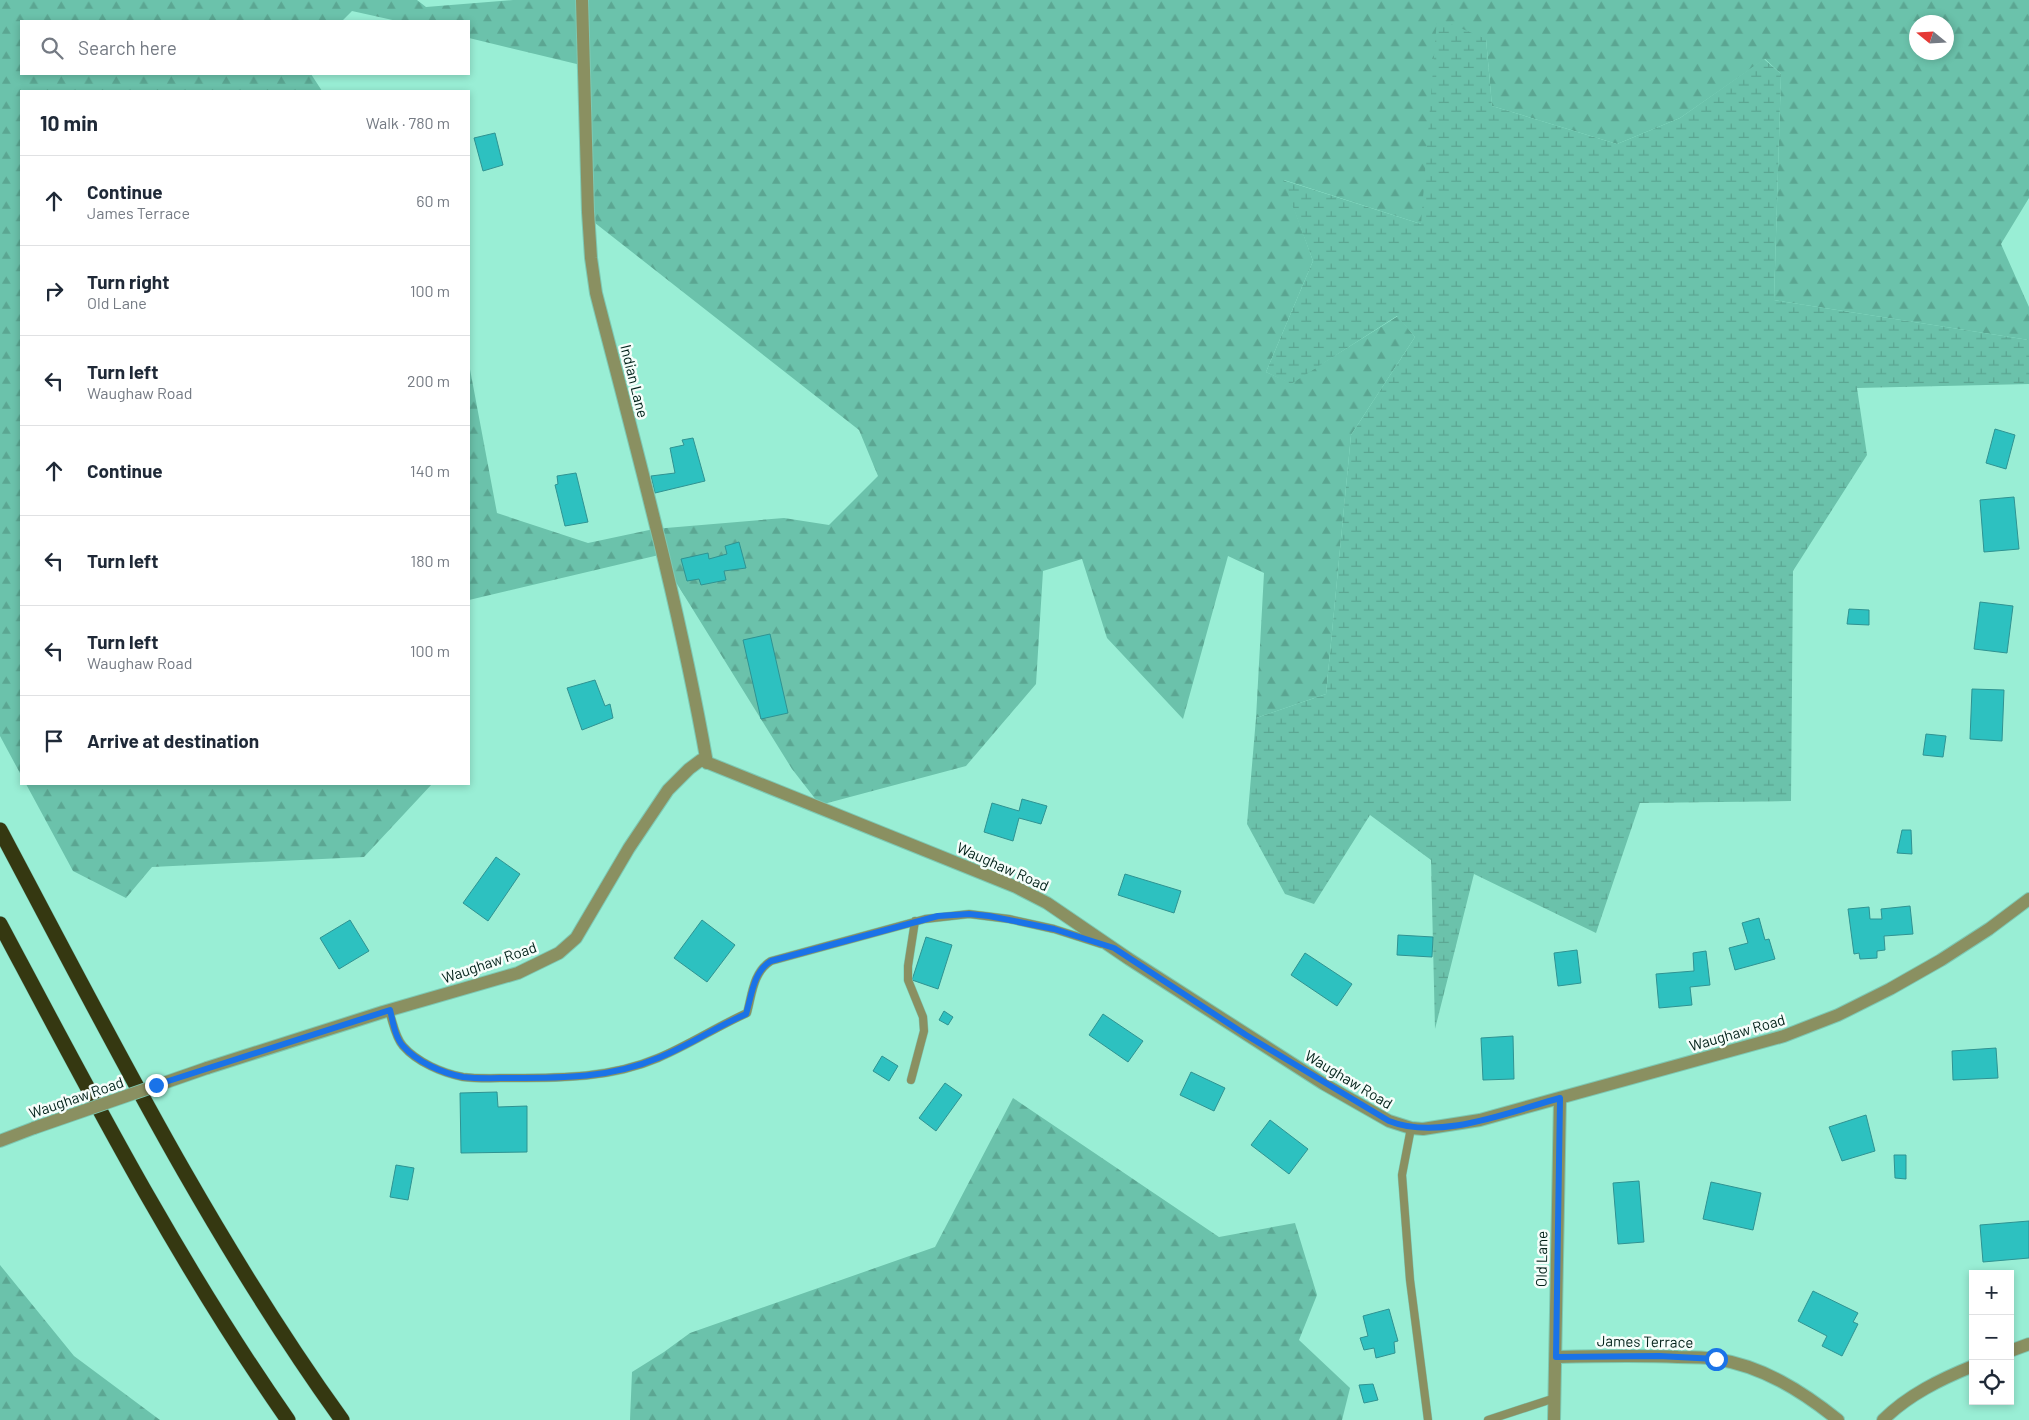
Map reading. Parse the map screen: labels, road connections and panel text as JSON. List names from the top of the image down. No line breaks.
{"streets":{"street":["Indian Lane","Waughaw Road","Old Lane","James Terrace"]},"crossings":[["Indian Lane","Waughaw Road"],["Waughaw Road","Old Lane"],["Old Lane","James Terrace"]],"north":"left","page":{"search":"Search here","heading":["10 min","Walk · 780 m"],"list":[["Continue","James Terrace","60 m"],["Turn right","Old Lane","100 m"],["Turn left","Waughaw Road","200 m"],["Continue","140 m"],["Turn left","180 m"],["Turn left","Waughaw Road","100 m"],"Arrive at destination"],"map_buttons":["+","−"]}}
